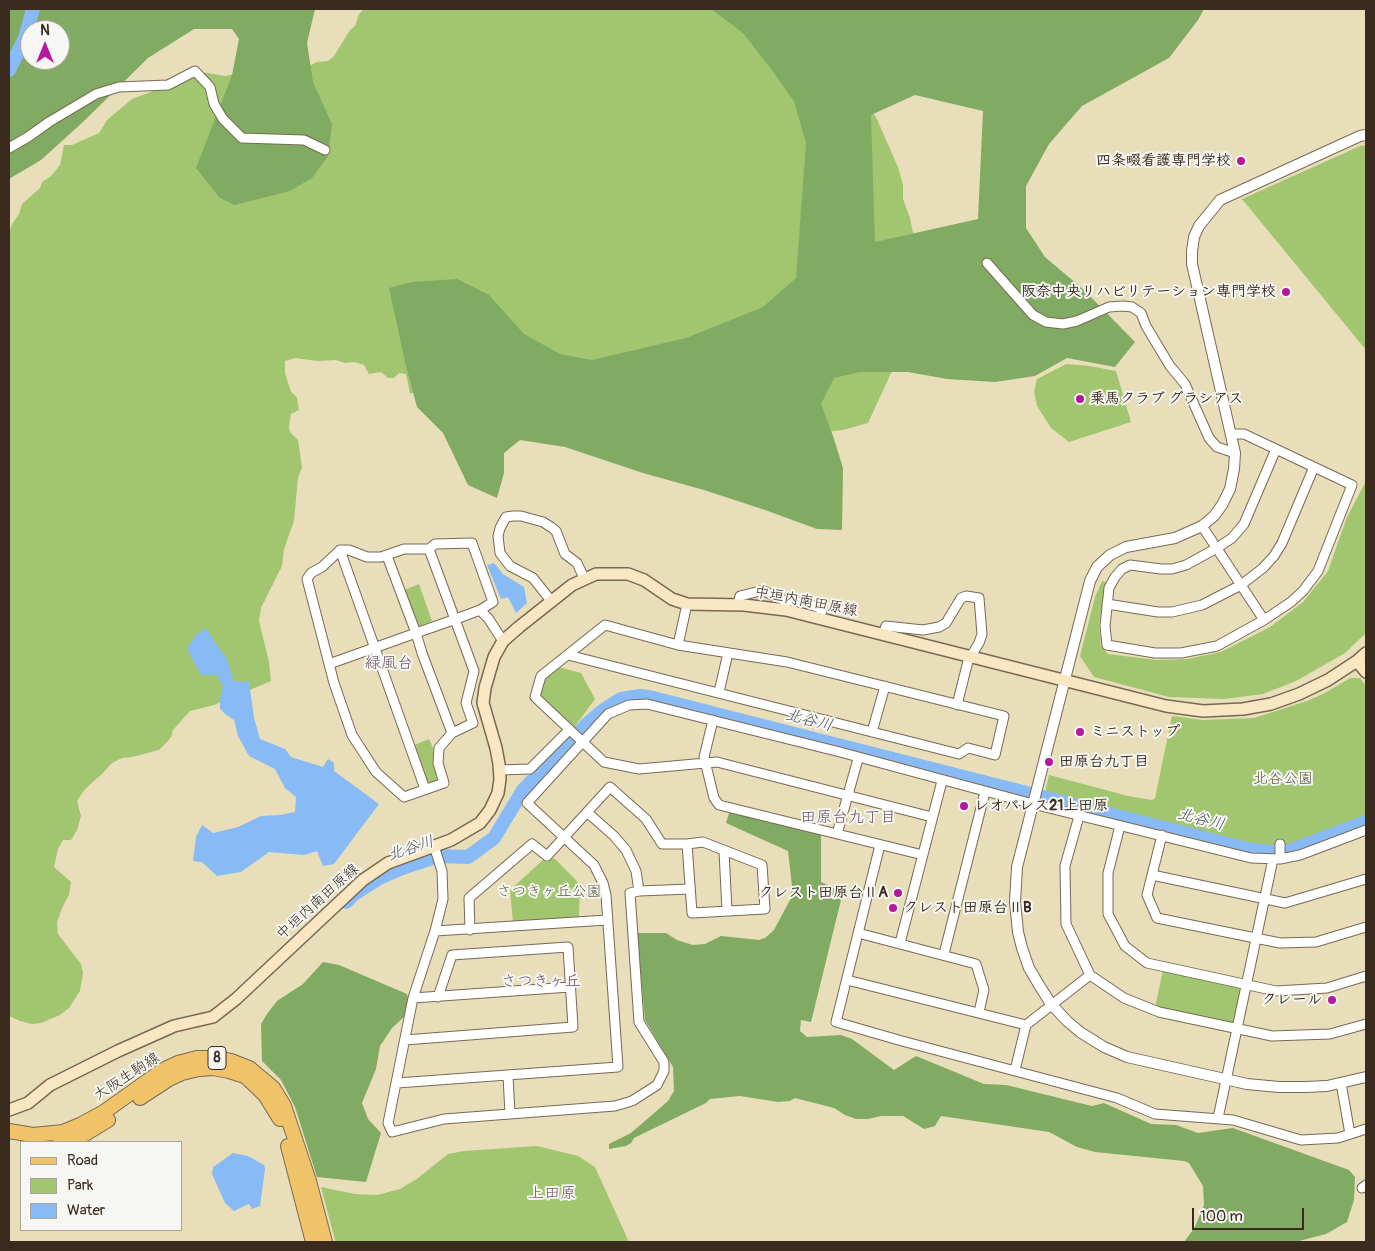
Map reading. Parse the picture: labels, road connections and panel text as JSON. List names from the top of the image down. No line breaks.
{"streets":{"main road":["中垣内南田原線","8","大阪生駒線"]},"districts":["緑風台","田原台九丁目","さつきヶ丘","上田原"],"water":["北谷川"],"parks":["北谷公園","さつきヶ丘公園"],"places":["四条畷看護専門学校","阪奈中央リハビリテーション専門学校","乗馬クラブ グラシアス","ミニストップ","田原台九丁目","レオパレス21上田原","クレスト田原台ⅡA","クレスト田原台ⅡB","クレール"],"legend":["Road","Park","Water"],"scale_bar":"100 m","north":"top"}
